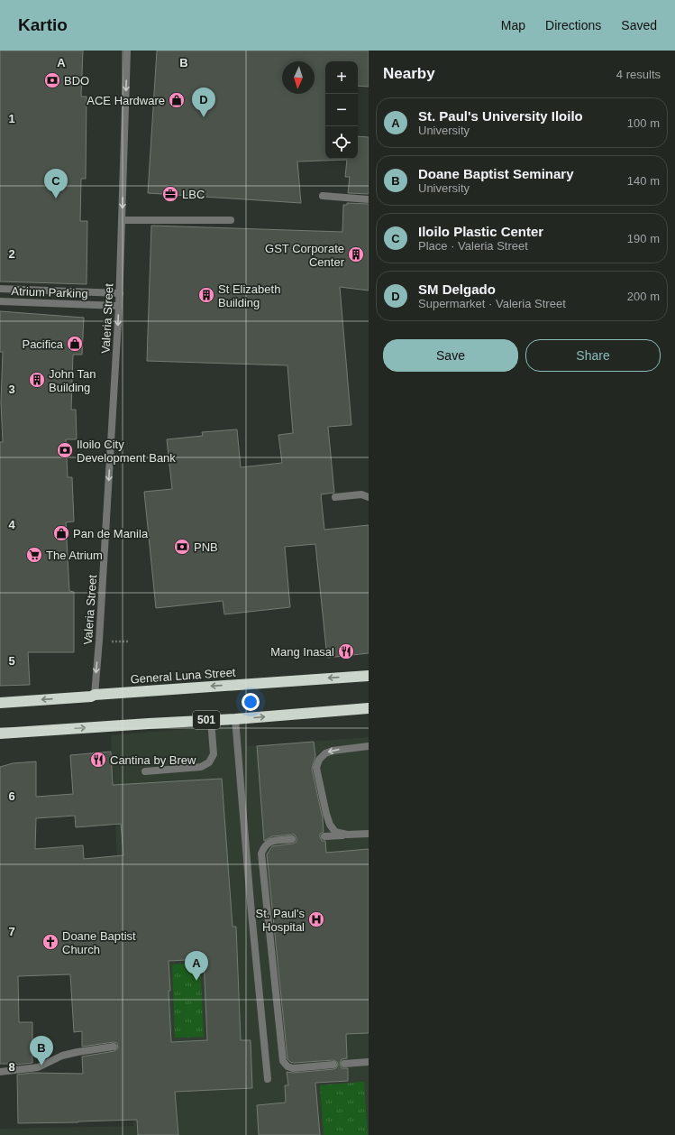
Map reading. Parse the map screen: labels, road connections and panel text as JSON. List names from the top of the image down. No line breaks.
{"streets":{"highway":["General Luna Street","501"],"street":["Atrium Parking","Valeria Street"]},"crossings":[["Atrium Parking","Valeria Street"],["Valeria Street","General Luna Street"]],"one_way":["Valeria Street"],"places":{"bank":["BDO","Iloilo City Development Bank","PNB"],"shop":["ACE Hardware","Pacifica","Pan de Manila"],"office":["LBC"],"building":["GST Corporate Center","St Elizabeth Building","John Tan Building"],"supermarket":["The Atrium"],"restaurant":["Mang Inasal","Cantina by Brew"],"hospital":["St. Paul's Hospital"],"church":["Doane Baptist Church"]},"north":"bottom","page":{"header":"Kartio","nav":["Map","Directions","Saved"],"heading":["Nearby","4 results"],"map_buttons":["+","−"],"pins":["D","C","A","B"],"list":[{"mark":"A","name":"St. Paul's University Iloilo","note":"University","value":"100 m"},{"mark":"B","name":"Doane Baptist Seminary","note":"University","value":"140 m"},{"mark":"C","name":"Iloilo Plastic Center","note":"Place · Valeria Street","value":"190 m"},{"mark":"D","name":"SM Delgado","note":"Supermarket · Valeria Street","value":"200 m"}],"buttons":["Save","Share"]},"grid":{"columns":["A","B"],"rows":["1","2","3","4","5","6","7","8"]}}
